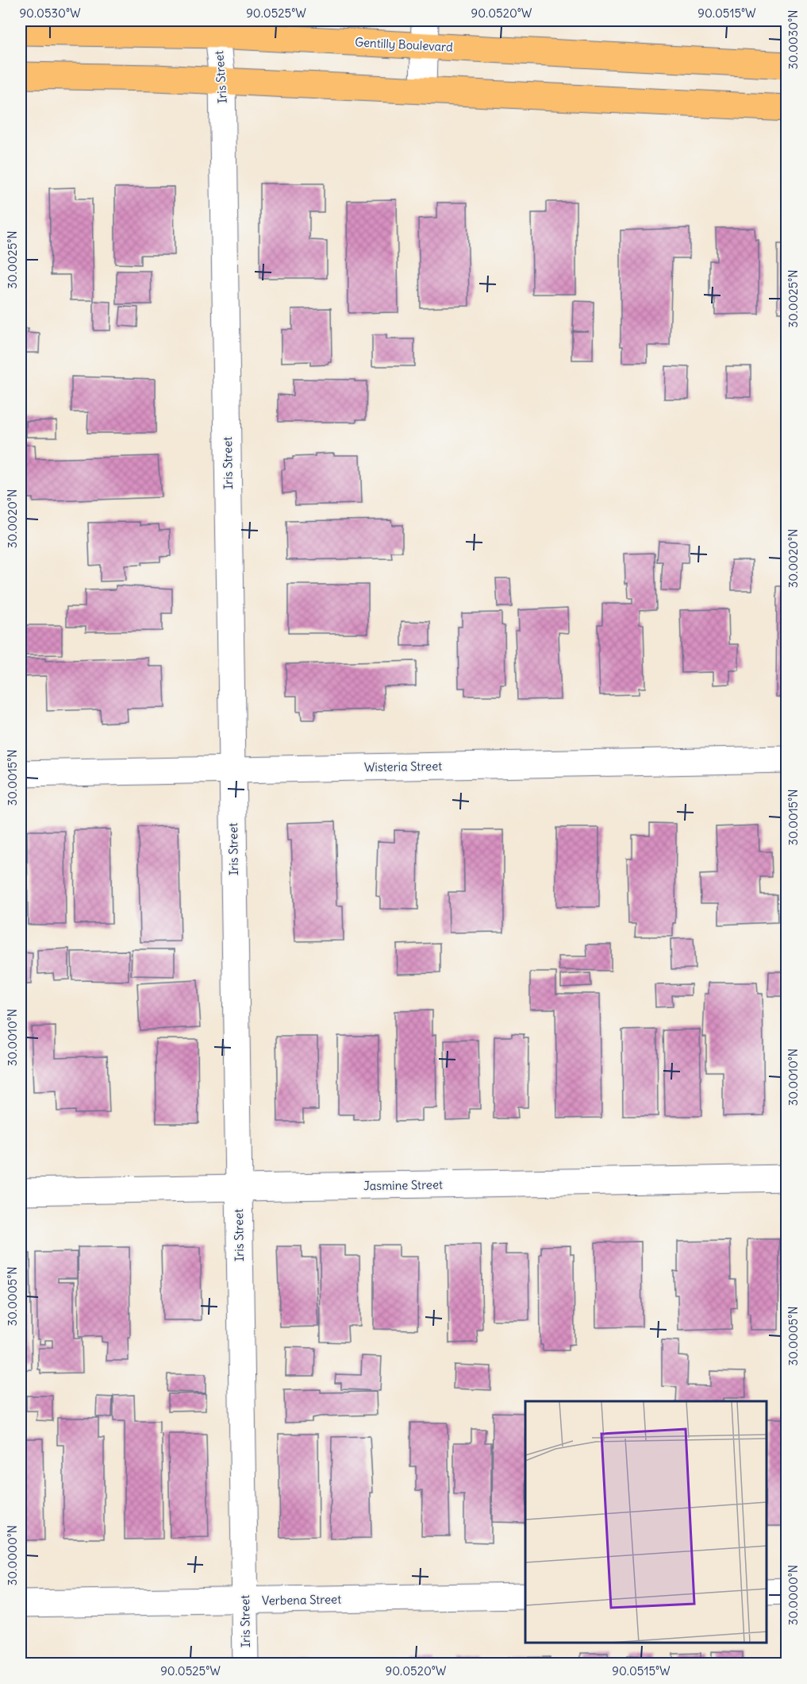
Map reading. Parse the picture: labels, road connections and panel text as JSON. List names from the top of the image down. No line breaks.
{"streets":{"main road":["Gentilly Boulevard"],"street":["Iris Street","Wisteria Street","Jasmine Street","Verbena Street"]},"crossings":[["Gentilly Boulevard","Iris Street"],["Iris Street","Wisteria Street"],["Iris Street","Jasmine Street"],["Iris Street","Verbena Street"]],"coordinates":["90.0530°W","90.0525°W","90.0520°W","90.0515°W","30.0030°N","30.0025°N","30.0020°N","30.0015°N","30.0010°N","30.0005°N","30.0000°N"]}
